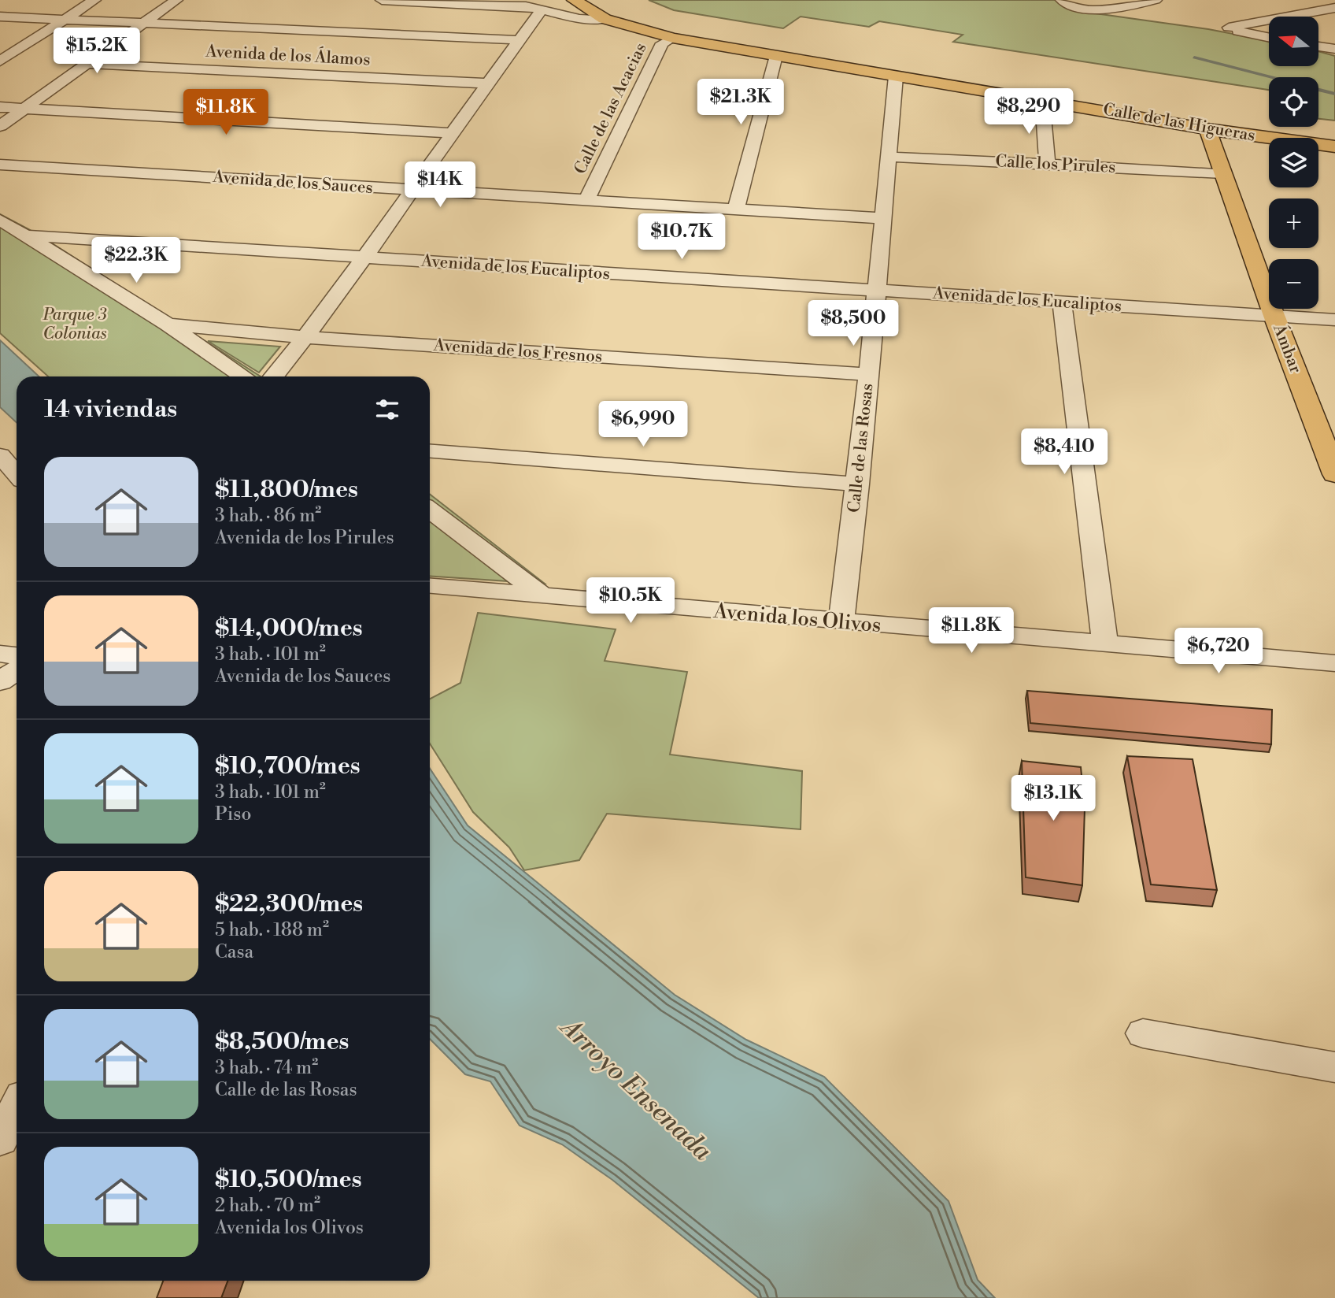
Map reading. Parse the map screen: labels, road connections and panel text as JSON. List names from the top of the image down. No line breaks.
{"streets":{"main road":["Calle de las Higueras","Ámbar"],"street":["Avenida de los Álamos","Calle de las Acacias","Calle los Pirules","Avenida de los Sauces","Avenida de los Eucaliptos","Avenida de los Fresnos","Calle de las Rosas","Avenida los Olivos"]},"crossings":[["Calle de las Acacias","Calle de las Higueras"],["Calle de las Acacias","Avenida de los Sauces"],["Calle de las Higueras","Ámbar"],["Calle de las Higueras","Calle de las Rosas"],["Calle los Pirules","Ámbar"],["Calle los Pirules","Calle de las Rosas"],["Avenida de los Sauces","Calle de las Rosas"],["Avenida de los Eucaliptos","Ámbar"],["Avenida de los Eucaliptos","Calle de las Rosas"],["Avenida de los Fresnos","Calle de las Rosas"],["Calle de las Rosas","Avenida los Olivos"]],"water":["Arroyo Ensenada"],"parks":["Parque 3 Colonias"],"north":"left","page":{"map_buttons":["+","−"],"price":["$15.2K","$21.3K","$8,290","$11.8K","$14K","$10.7K","$22.3K","$8,500","$6,990","$8,410","$10.5K","$11.8K","$6,720","$13.1K"],"heading":"14 viviendas","list":[{"name":"$11,800/mes","note":"3 hab. · 86 m² · Avenida de los Pirules"},{"name":"$14,000/mes","note":"3 hab. · 101 m² · Avenida de los Sauces"},{"name":"$10,700/mes","note":"3 hab. · 101 m² · Piso"},{"name":"$22,300/mes","note":"5 hab. · 188 m² · Casa"},{"name":"$8,500/mes","note":"3 hab. · 74 m² · Calle de las Rosas"},{"name":"$10,500/mes","note":"2 hab. · 70 m² · Avenida los Olivos"}]}}
